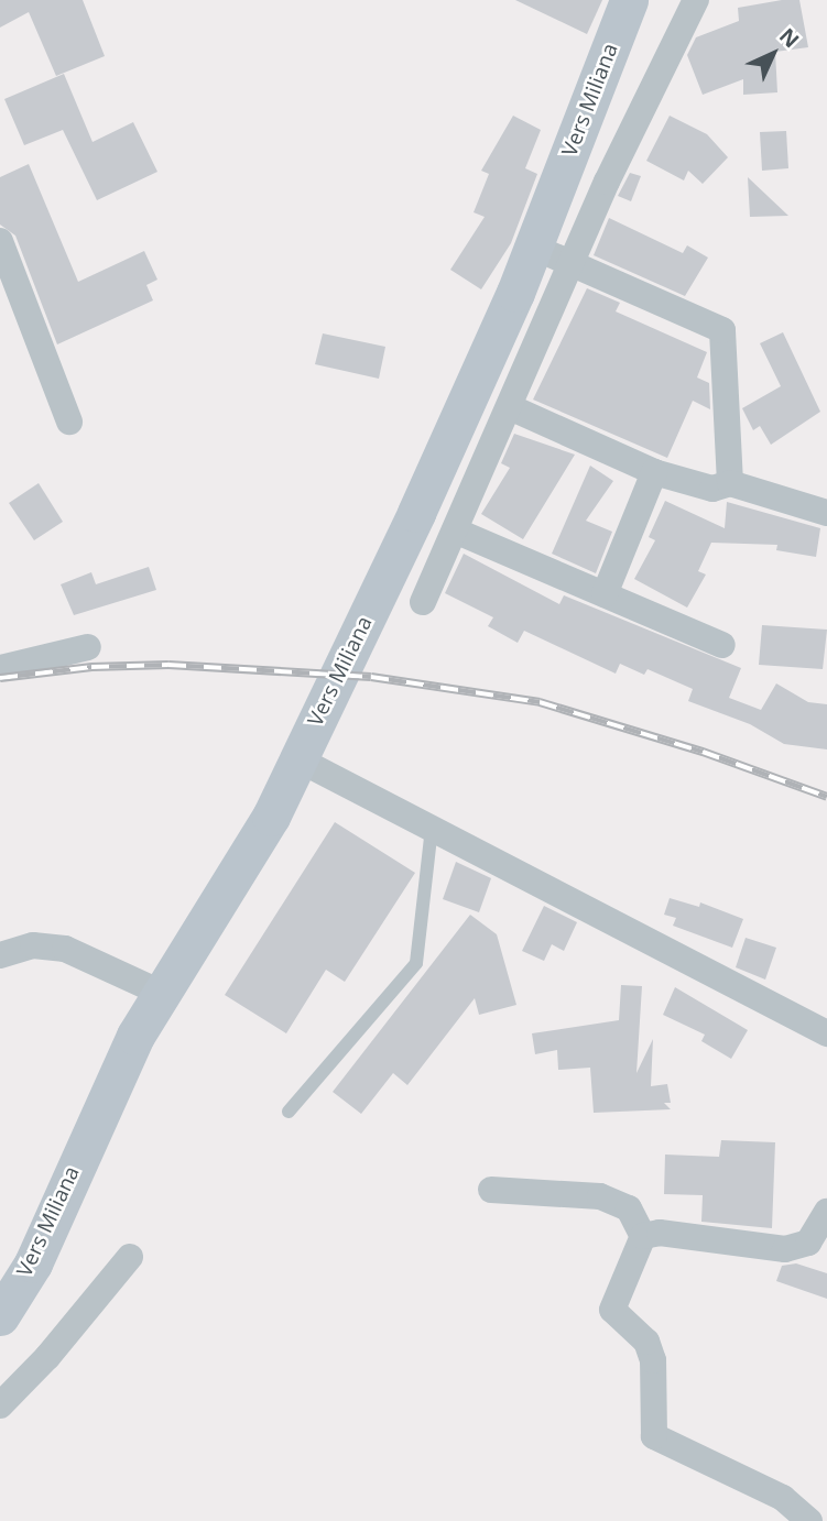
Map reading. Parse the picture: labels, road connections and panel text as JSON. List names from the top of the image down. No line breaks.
{"streets":{"main road":["Vers Miliana"]},"north":"top right"}
